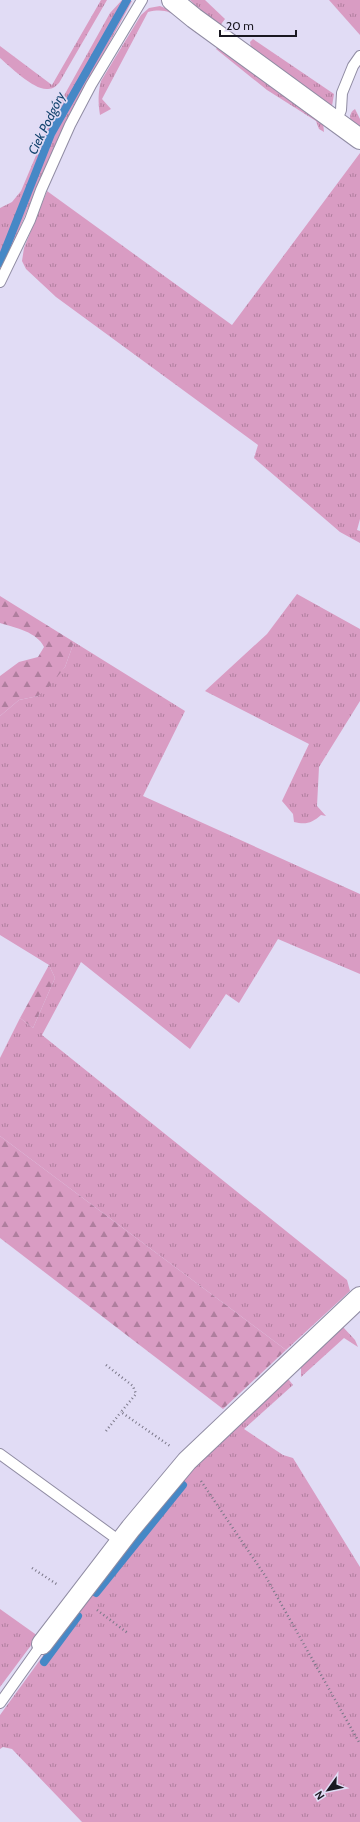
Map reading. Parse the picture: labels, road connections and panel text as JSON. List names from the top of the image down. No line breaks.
{"water":["Ciek Podgóry"],"scale_bar":"20 m","north":"bottom left"}
